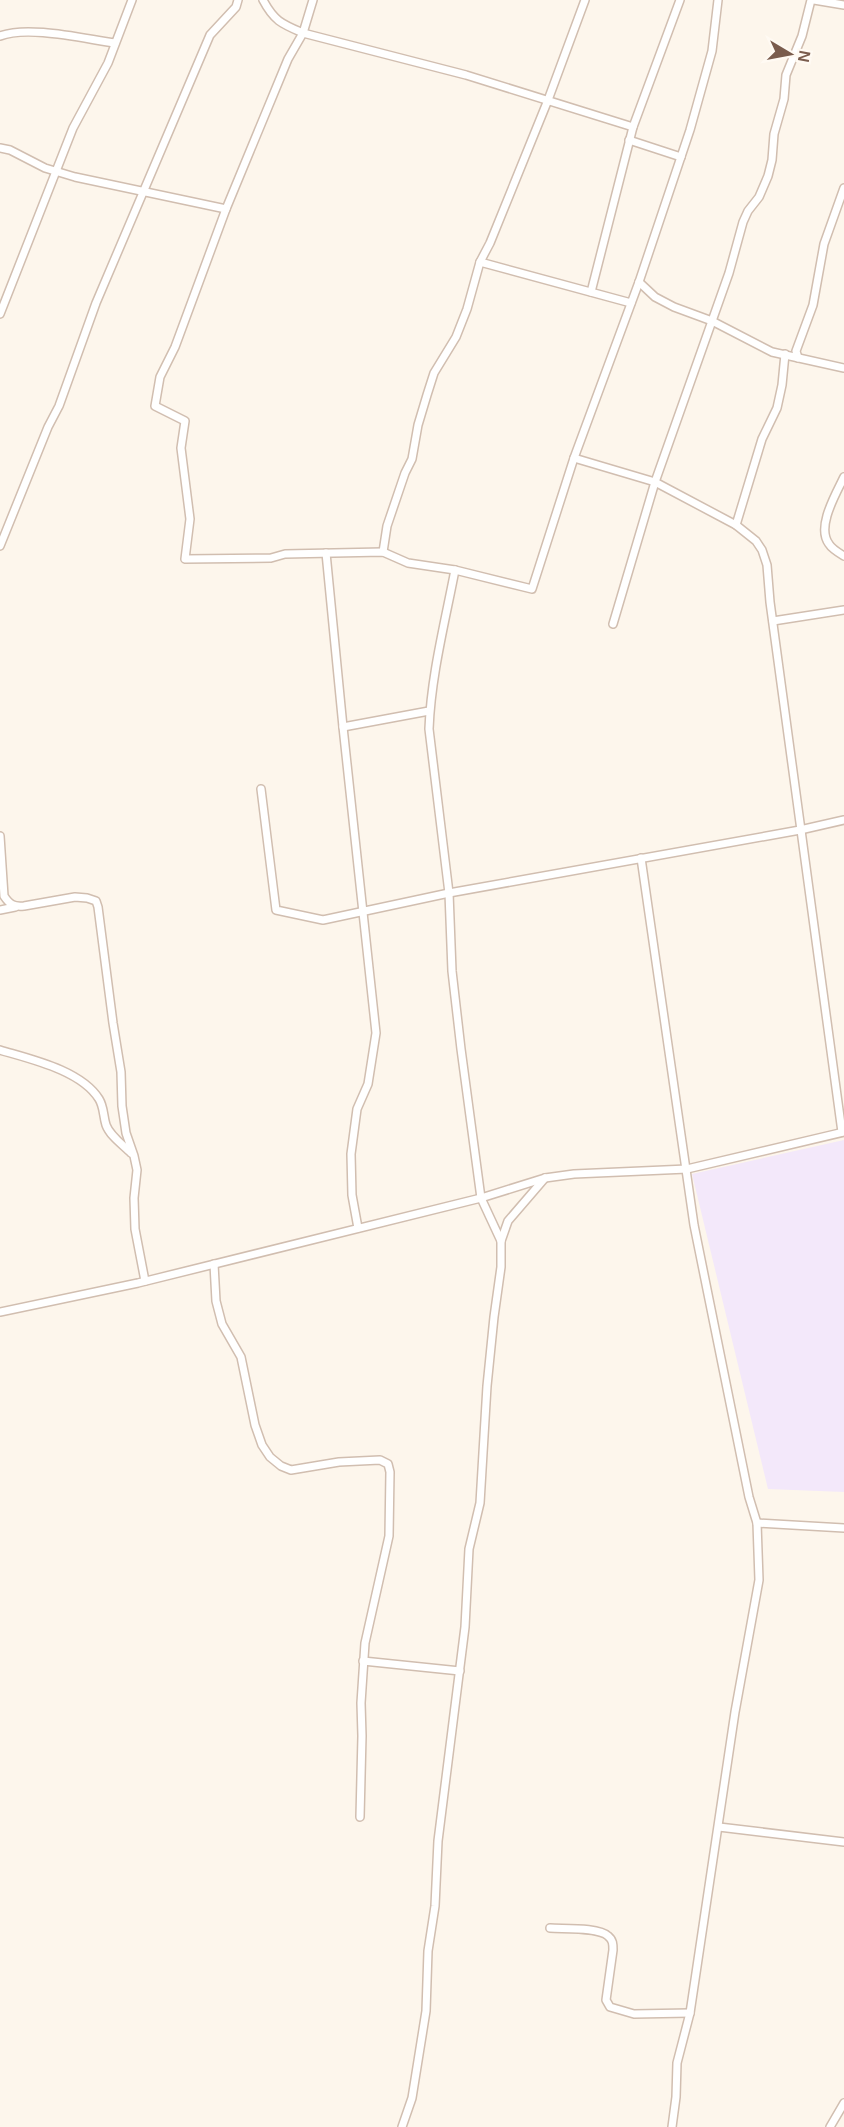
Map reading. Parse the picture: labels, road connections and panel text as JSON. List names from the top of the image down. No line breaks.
{"north":"right"}
